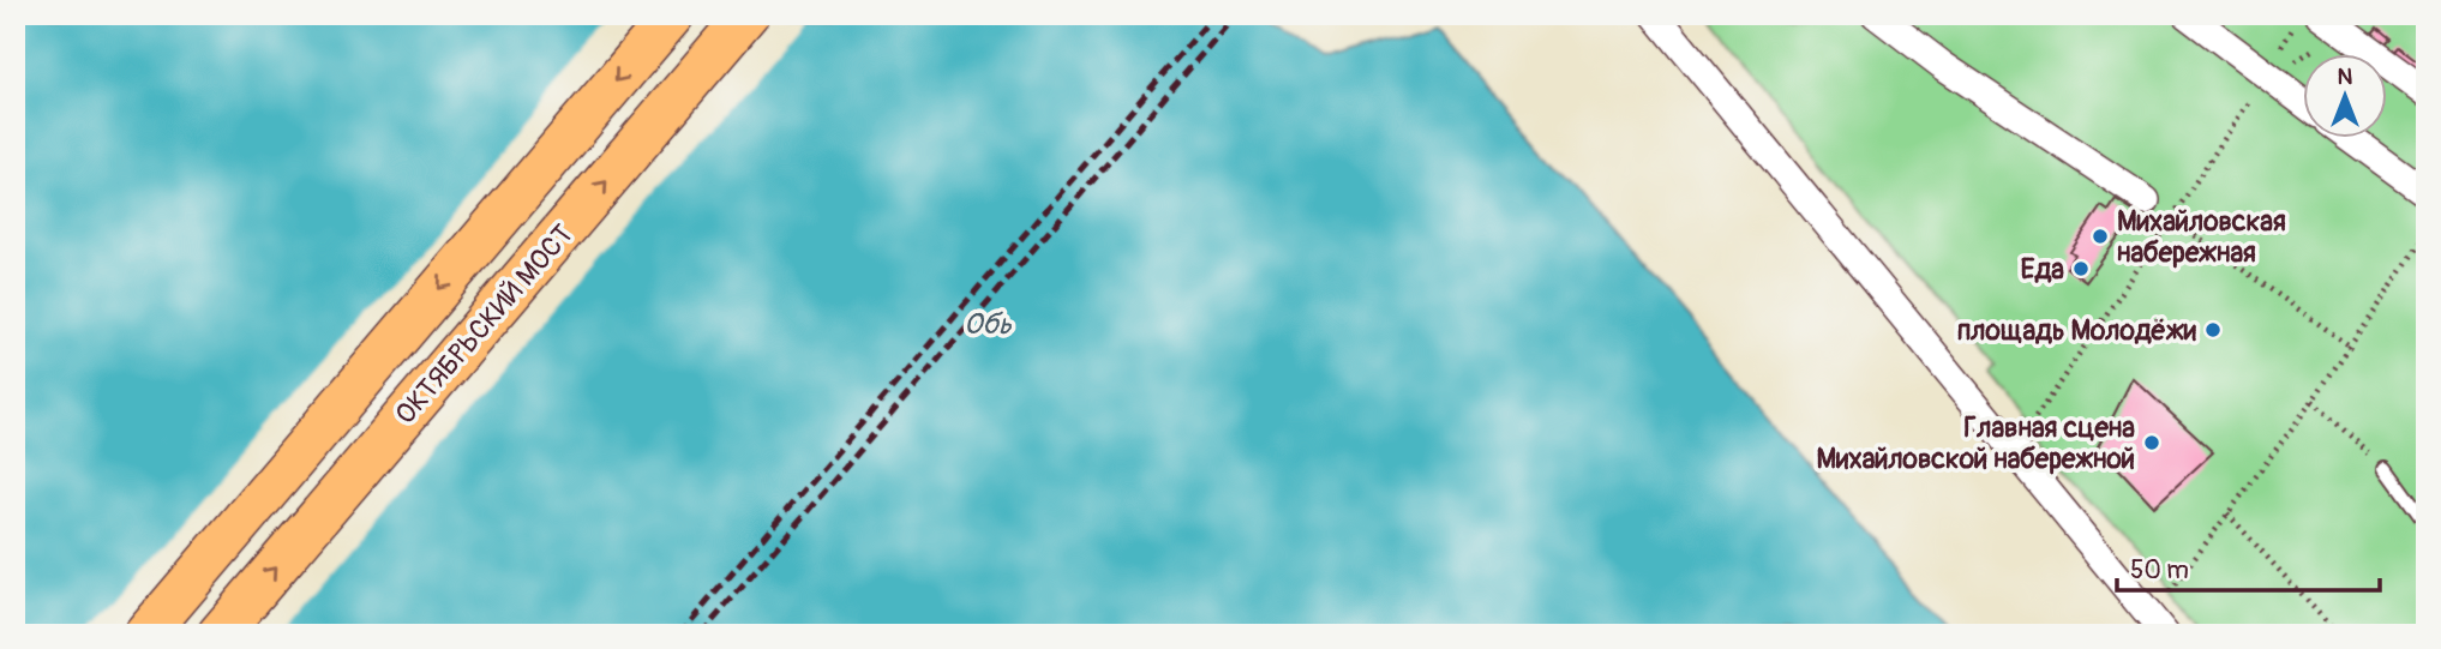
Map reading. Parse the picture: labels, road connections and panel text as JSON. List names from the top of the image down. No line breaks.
{"streets":{"main road":["ОКТЯБРЬСКИЙ МОСТ"]},"water":["Обь"],"places":["Михайловская набережная","Еда","площадь Молодёжи","Главная сцена Михайловской набережной"],"scale_bar":"50 m","north":"top"}
